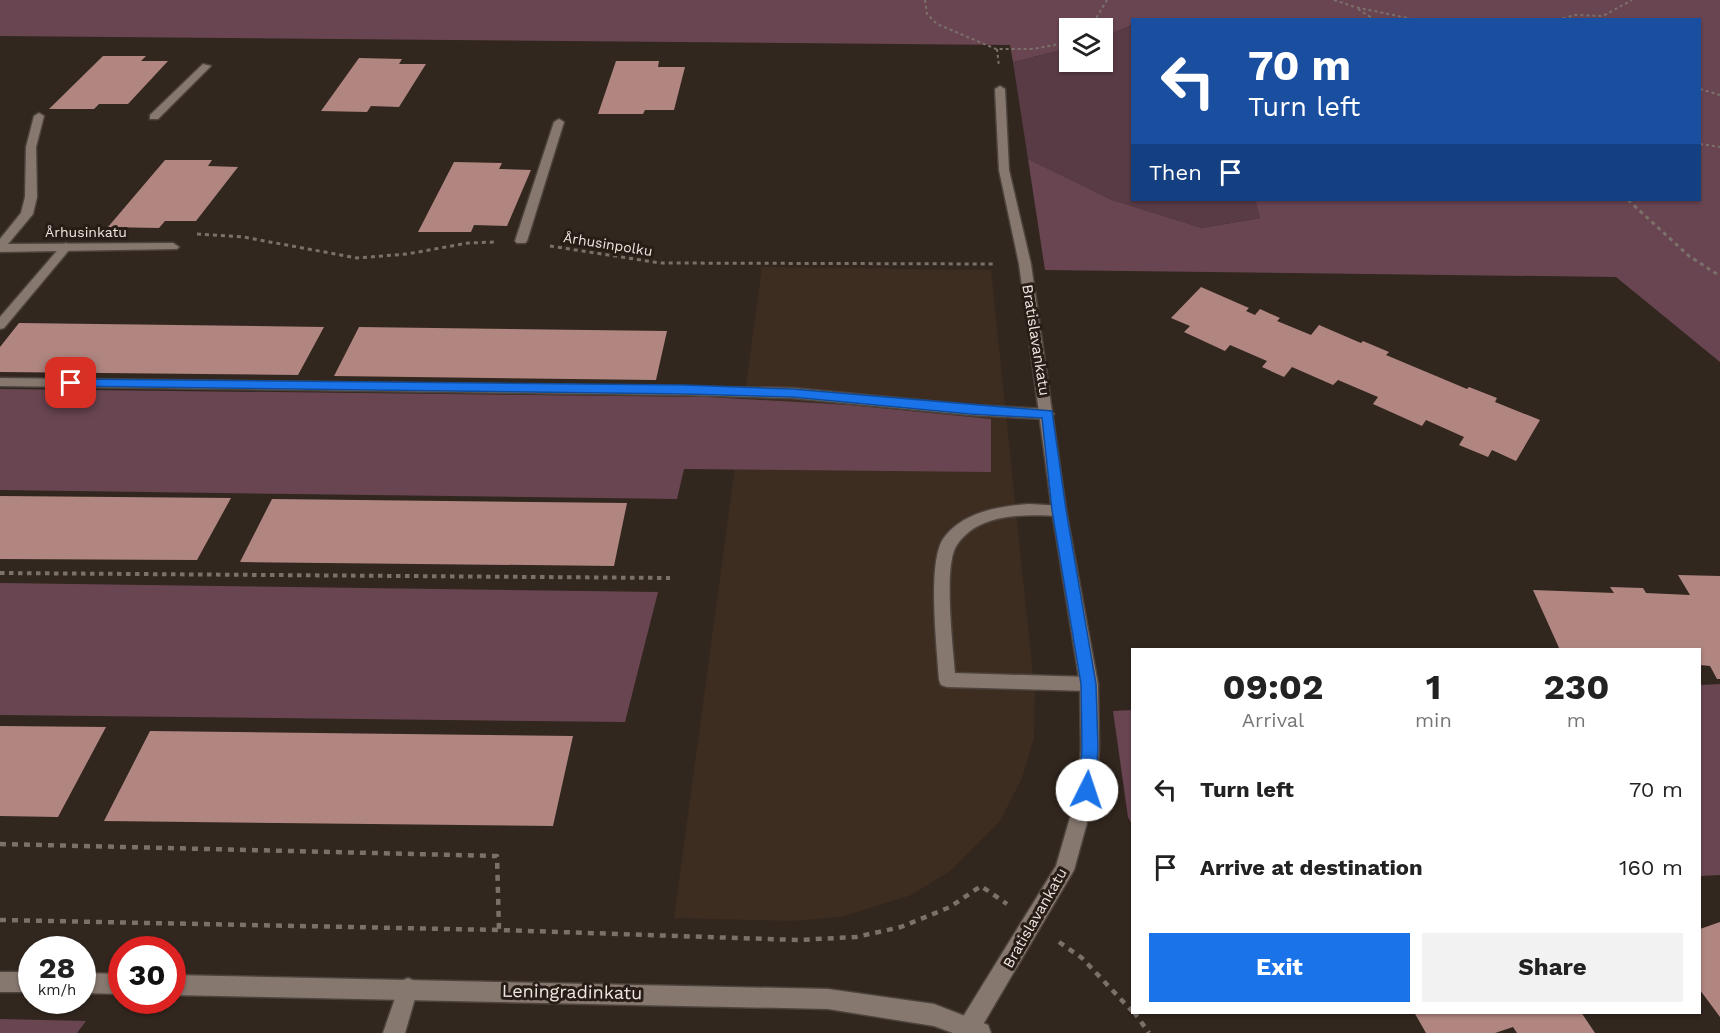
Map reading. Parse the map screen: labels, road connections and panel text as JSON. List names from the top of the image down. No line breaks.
{"streets":{"street":["Århusinkatu","Bratislavankatu","Leningradinkatu"],"path":["Århusinpolku"]},"crossings":[["Århusinpolku","Bratislavankatu"],["Bratislavankatu","Leningradinkatu"]],"page":{"turn":["70 m","Turn left"],"then":"Then","eta":["09:02","Arrival","1","min","230","m"],"list":[{"name":"Turn left","value":"70 m"},{"name":"Arrive at destination","value":"160 m"}],"buttons":["Exit","Share"],"speed":"28 km/h","limit":"30"}}
